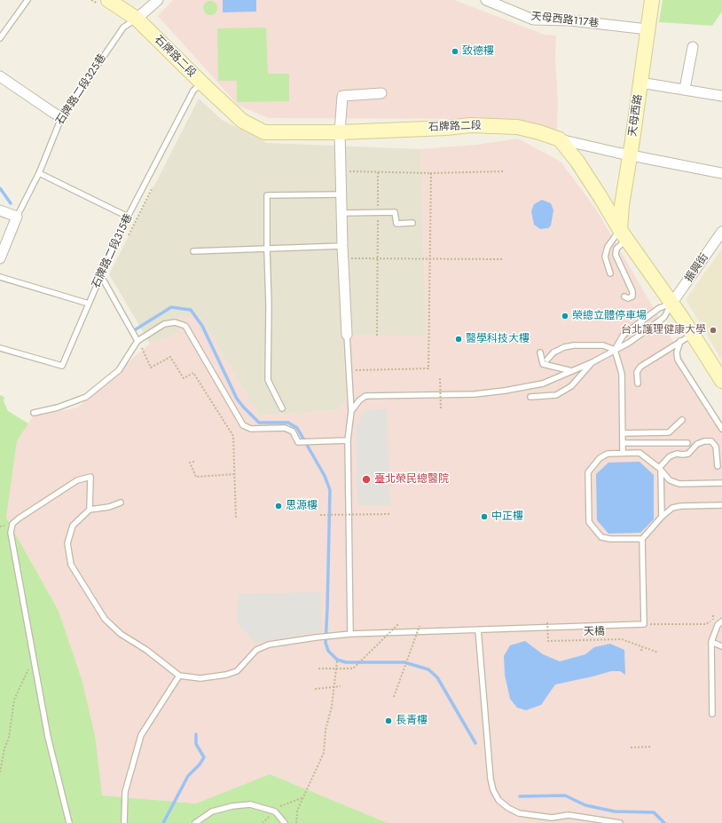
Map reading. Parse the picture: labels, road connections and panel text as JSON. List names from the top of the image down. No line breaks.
{"streets":{"street":["天母西路117巷","石牌路二段","天母西路","振興街"],"lane":["石牌路二段325巷","石牌路二段315巷"],"path":["天橋"]},"crossings":[["天母西路117巷","天母西路"],["石牌路二段","石牌路二段325巷"],["石牌路二段","石牌路二段315巷"]],"places":["致德樓","榮總立體停車場","台北護理健康大學","醫學科技大樓","臺北榮民總醫院","思源樓","中正樓","長青樓"]}
